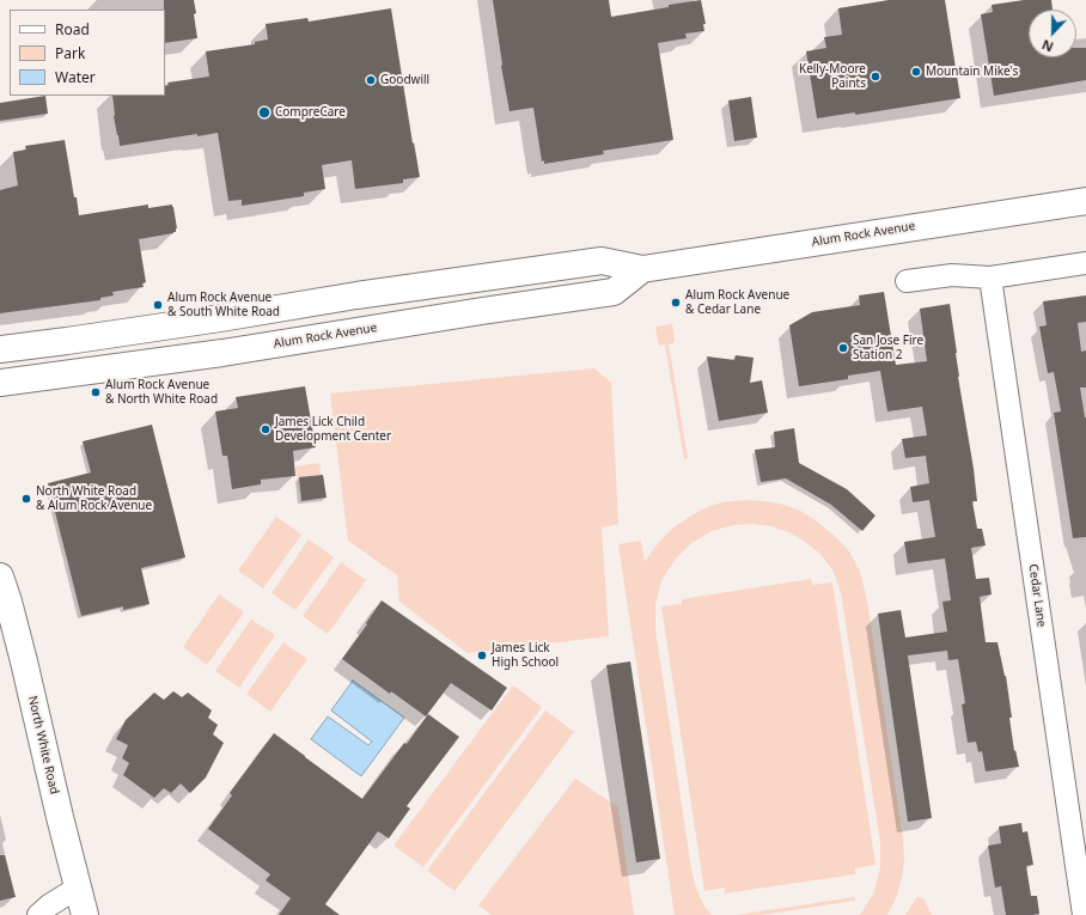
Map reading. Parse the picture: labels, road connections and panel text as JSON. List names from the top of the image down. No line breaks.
{"streets":{"main road":["Alum Rock Avenue","North White Road"],"street":["Cedar Lane"]},"places":["Mountain Mike's","Kelly-Moore Paints","Goodwill","CompreCare","Alum Rock Avenue & Cedar Lane","Alum Rock Avenue & South White Road","San Jose Fire Station 2","Alum Rock Avenue & North White Road","James Lick Child Development Center","North White Road & Alum Rock Avenue","James Lick High School"],"legend":["Road","Park","Water"],"north":"bottom"}
